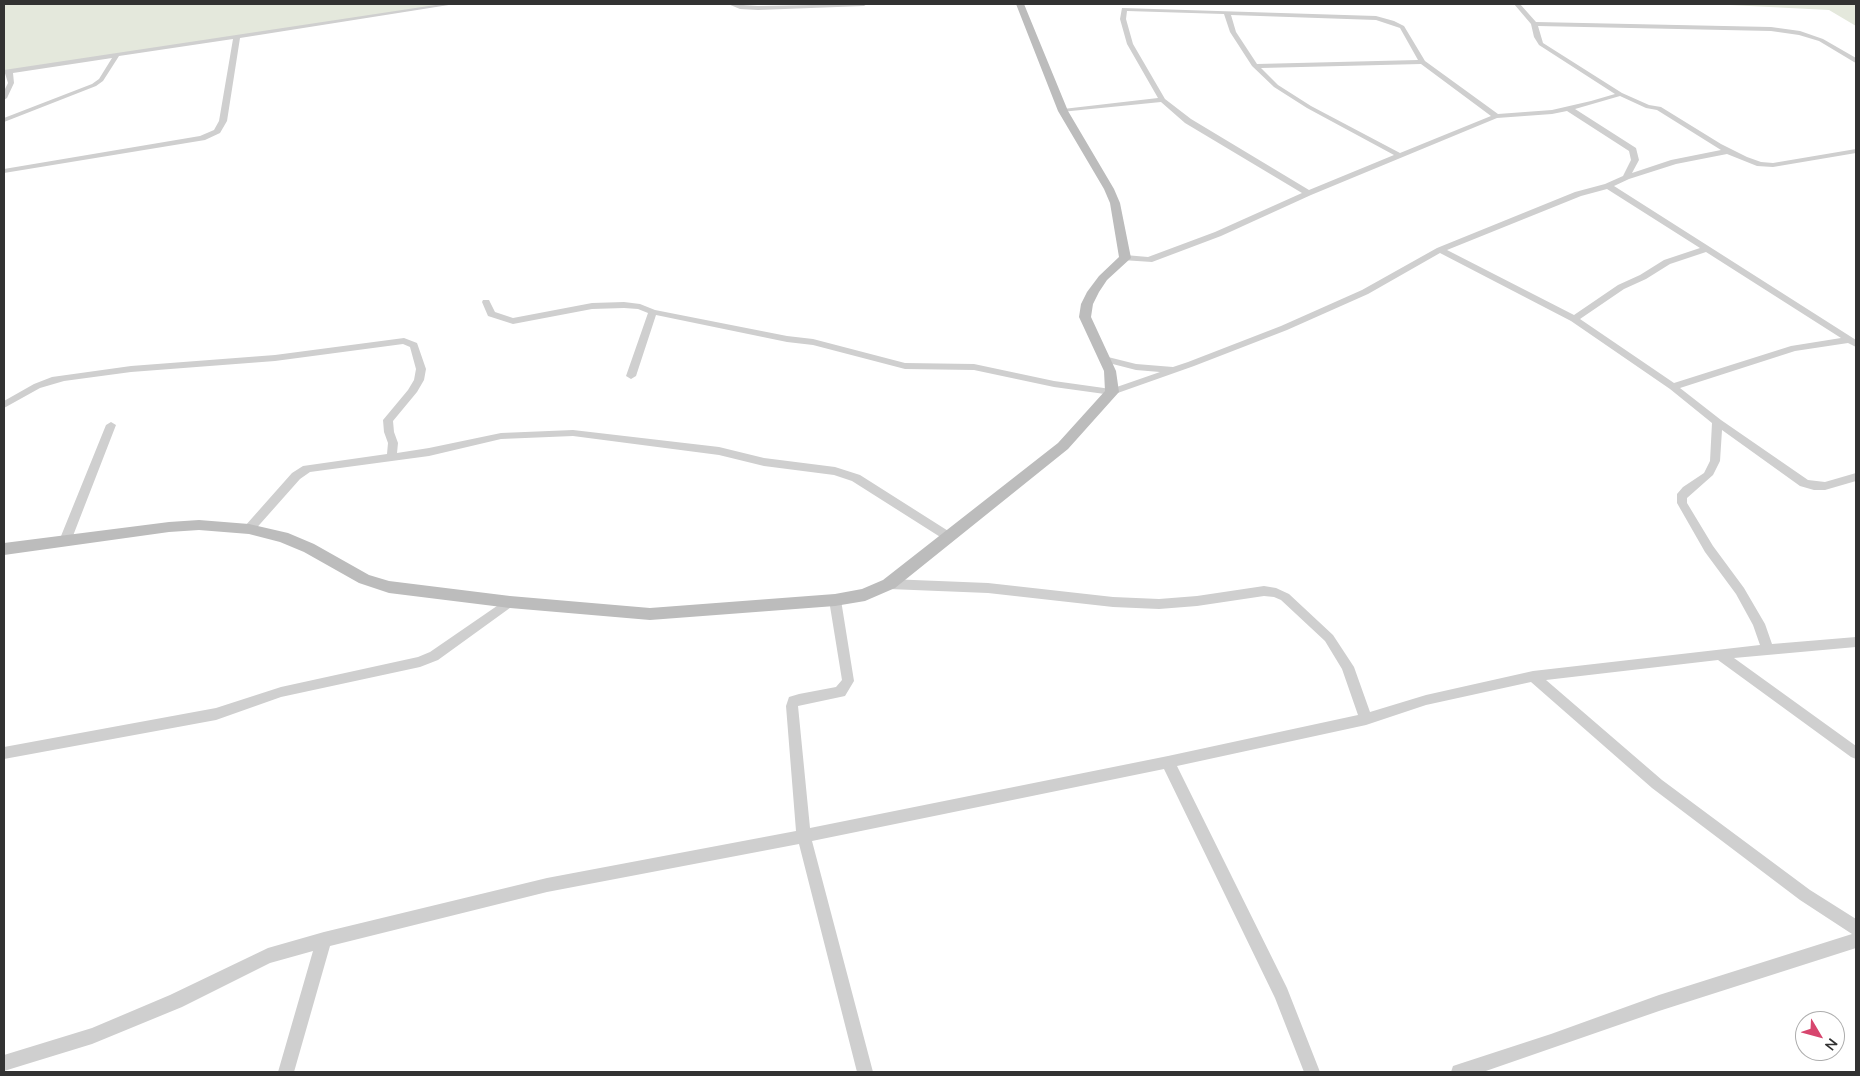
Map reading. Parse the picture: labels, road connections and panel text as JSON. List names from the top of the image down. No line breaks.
{"north":"bottom right"}
